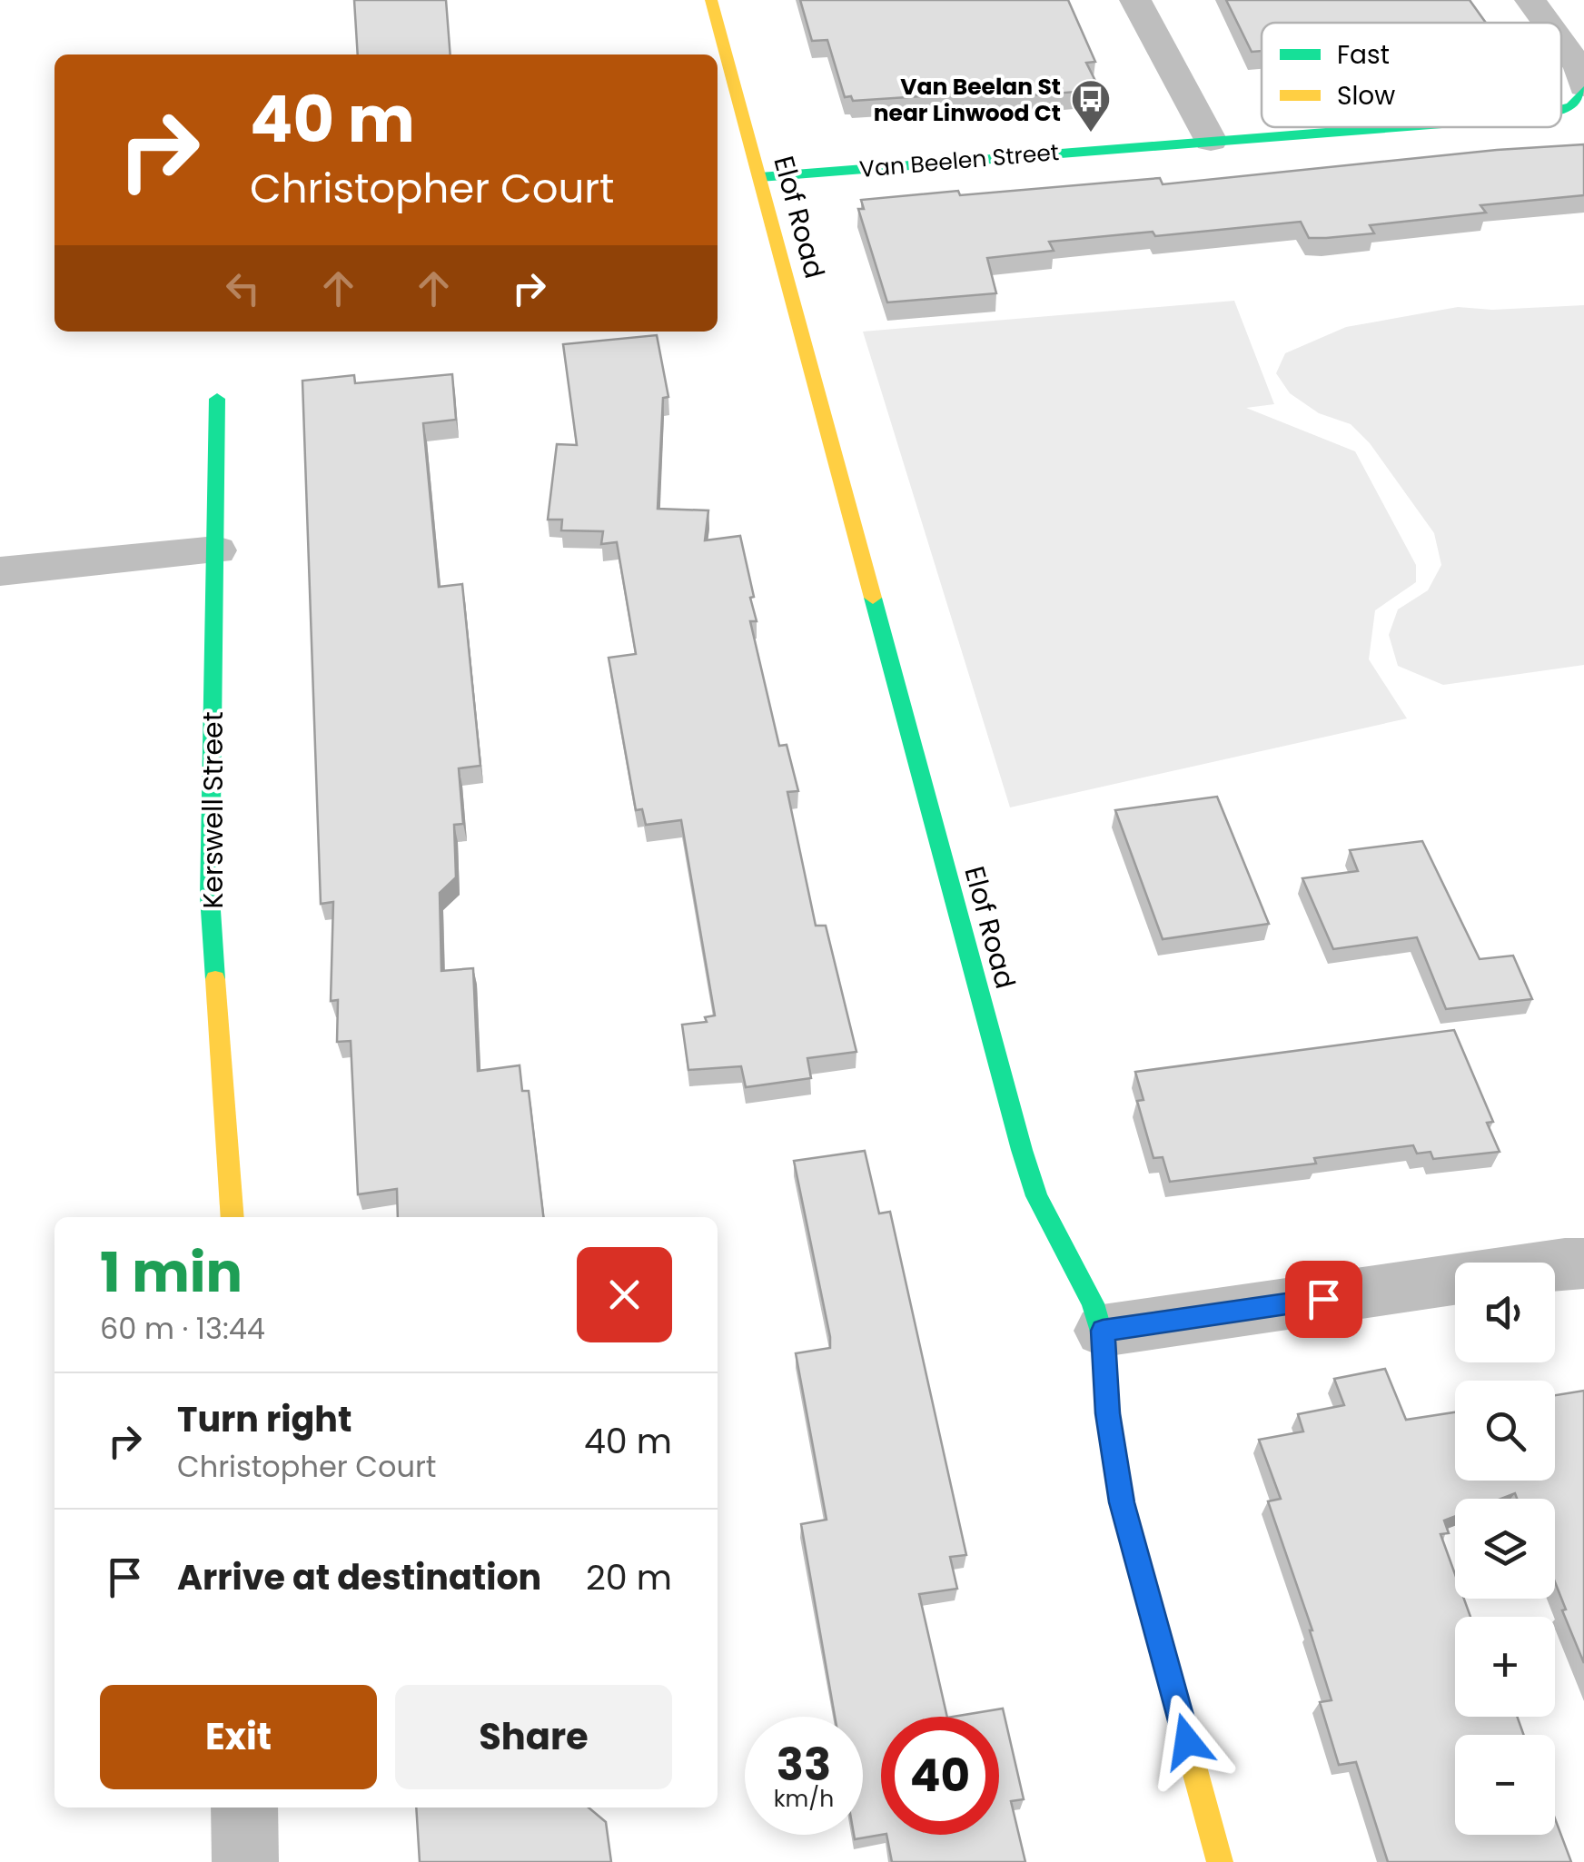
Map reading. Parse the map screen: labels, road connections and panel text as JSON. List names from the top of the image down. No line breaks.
{"streets":{"street":["Van Beelen Street","Elof Road","Kerswell Street"]},"crossings":[["Van Beelen Street","Elof Road"]],"places":{"bus stop":["Van Beelan St near Linwood Ct"]},"legend":["Fast","Slow"],"page":{"turn":["40 m","Christopher Court"],"heading":["1 min","60 m · 13:44"],"map_buttons":["+","−"],"list":[{"name":"Turn right","note":"Christopher Court","value":"40 m"},{"name":"Arrive at destination","value":"20 m"}],"buttons":["Exit","Share"],"speed":"33 km/h","limit":"40"}}
